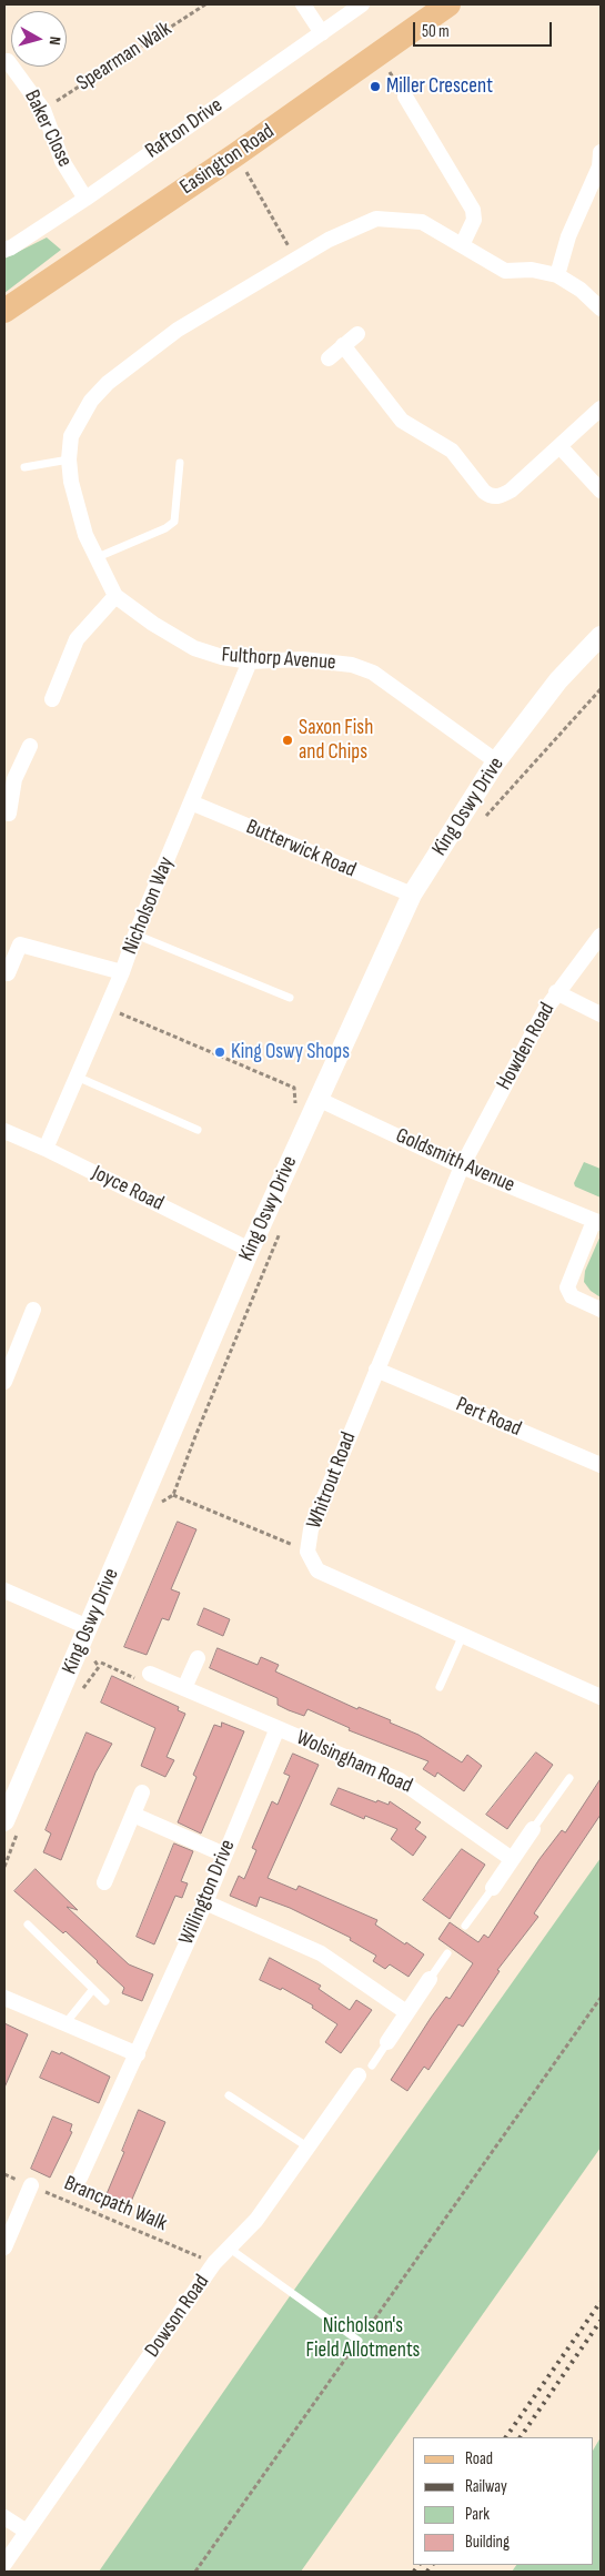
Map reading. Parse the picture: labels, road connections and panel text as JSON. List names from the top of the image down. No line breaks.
{"streets":{"main road":["Easington Road"],"street":["Baker Close","Rafton Drive","Fulthorp Avenue","King Oswy Drive","Butterwick Road","Nicholson Way","Howden Road","Goldsmith Avenue","Joyce Road","Pert Road","Whitrout Road","Wolsingham Road","Willington Drive","Dowson Road"],"path":["Spearman Walk","Brancpath Walk"]},"crossings":[["Spearman Walk","Baker Close"],["Baker Close","Rafton Drive"],["Fulthorp Avenue","King Oswy Drive"],["Fulthorp Avenue","Nicholson Way"],["King Oswy Drive","Butterwick Road"],["King Oswy Drive","Goldsmith Avenue"],["King Oswy Drive","Joyce Road"],["Butterwick Road","Nicholson Way"],["Nicholson Way","Joyce Road"],["Howden Road","Goldsmith Avenue"],["Howden Road","Whitrout Road"],["Goldsmith Avenue","Whitrout Road"],["Pert Road","Whitrout Road"],["Wolsingham Road","Willington Drive"],["Brancpath Walk","Dowson Road"]],"parks":["Nicholson's Field Allotments"],"places":["Miller Crescent","Saxon Fish and Chips","King Oswy Shops"],"legend":["Road","Railway","Park","Building"],"scale_bar":"50 m","north":"right"}
